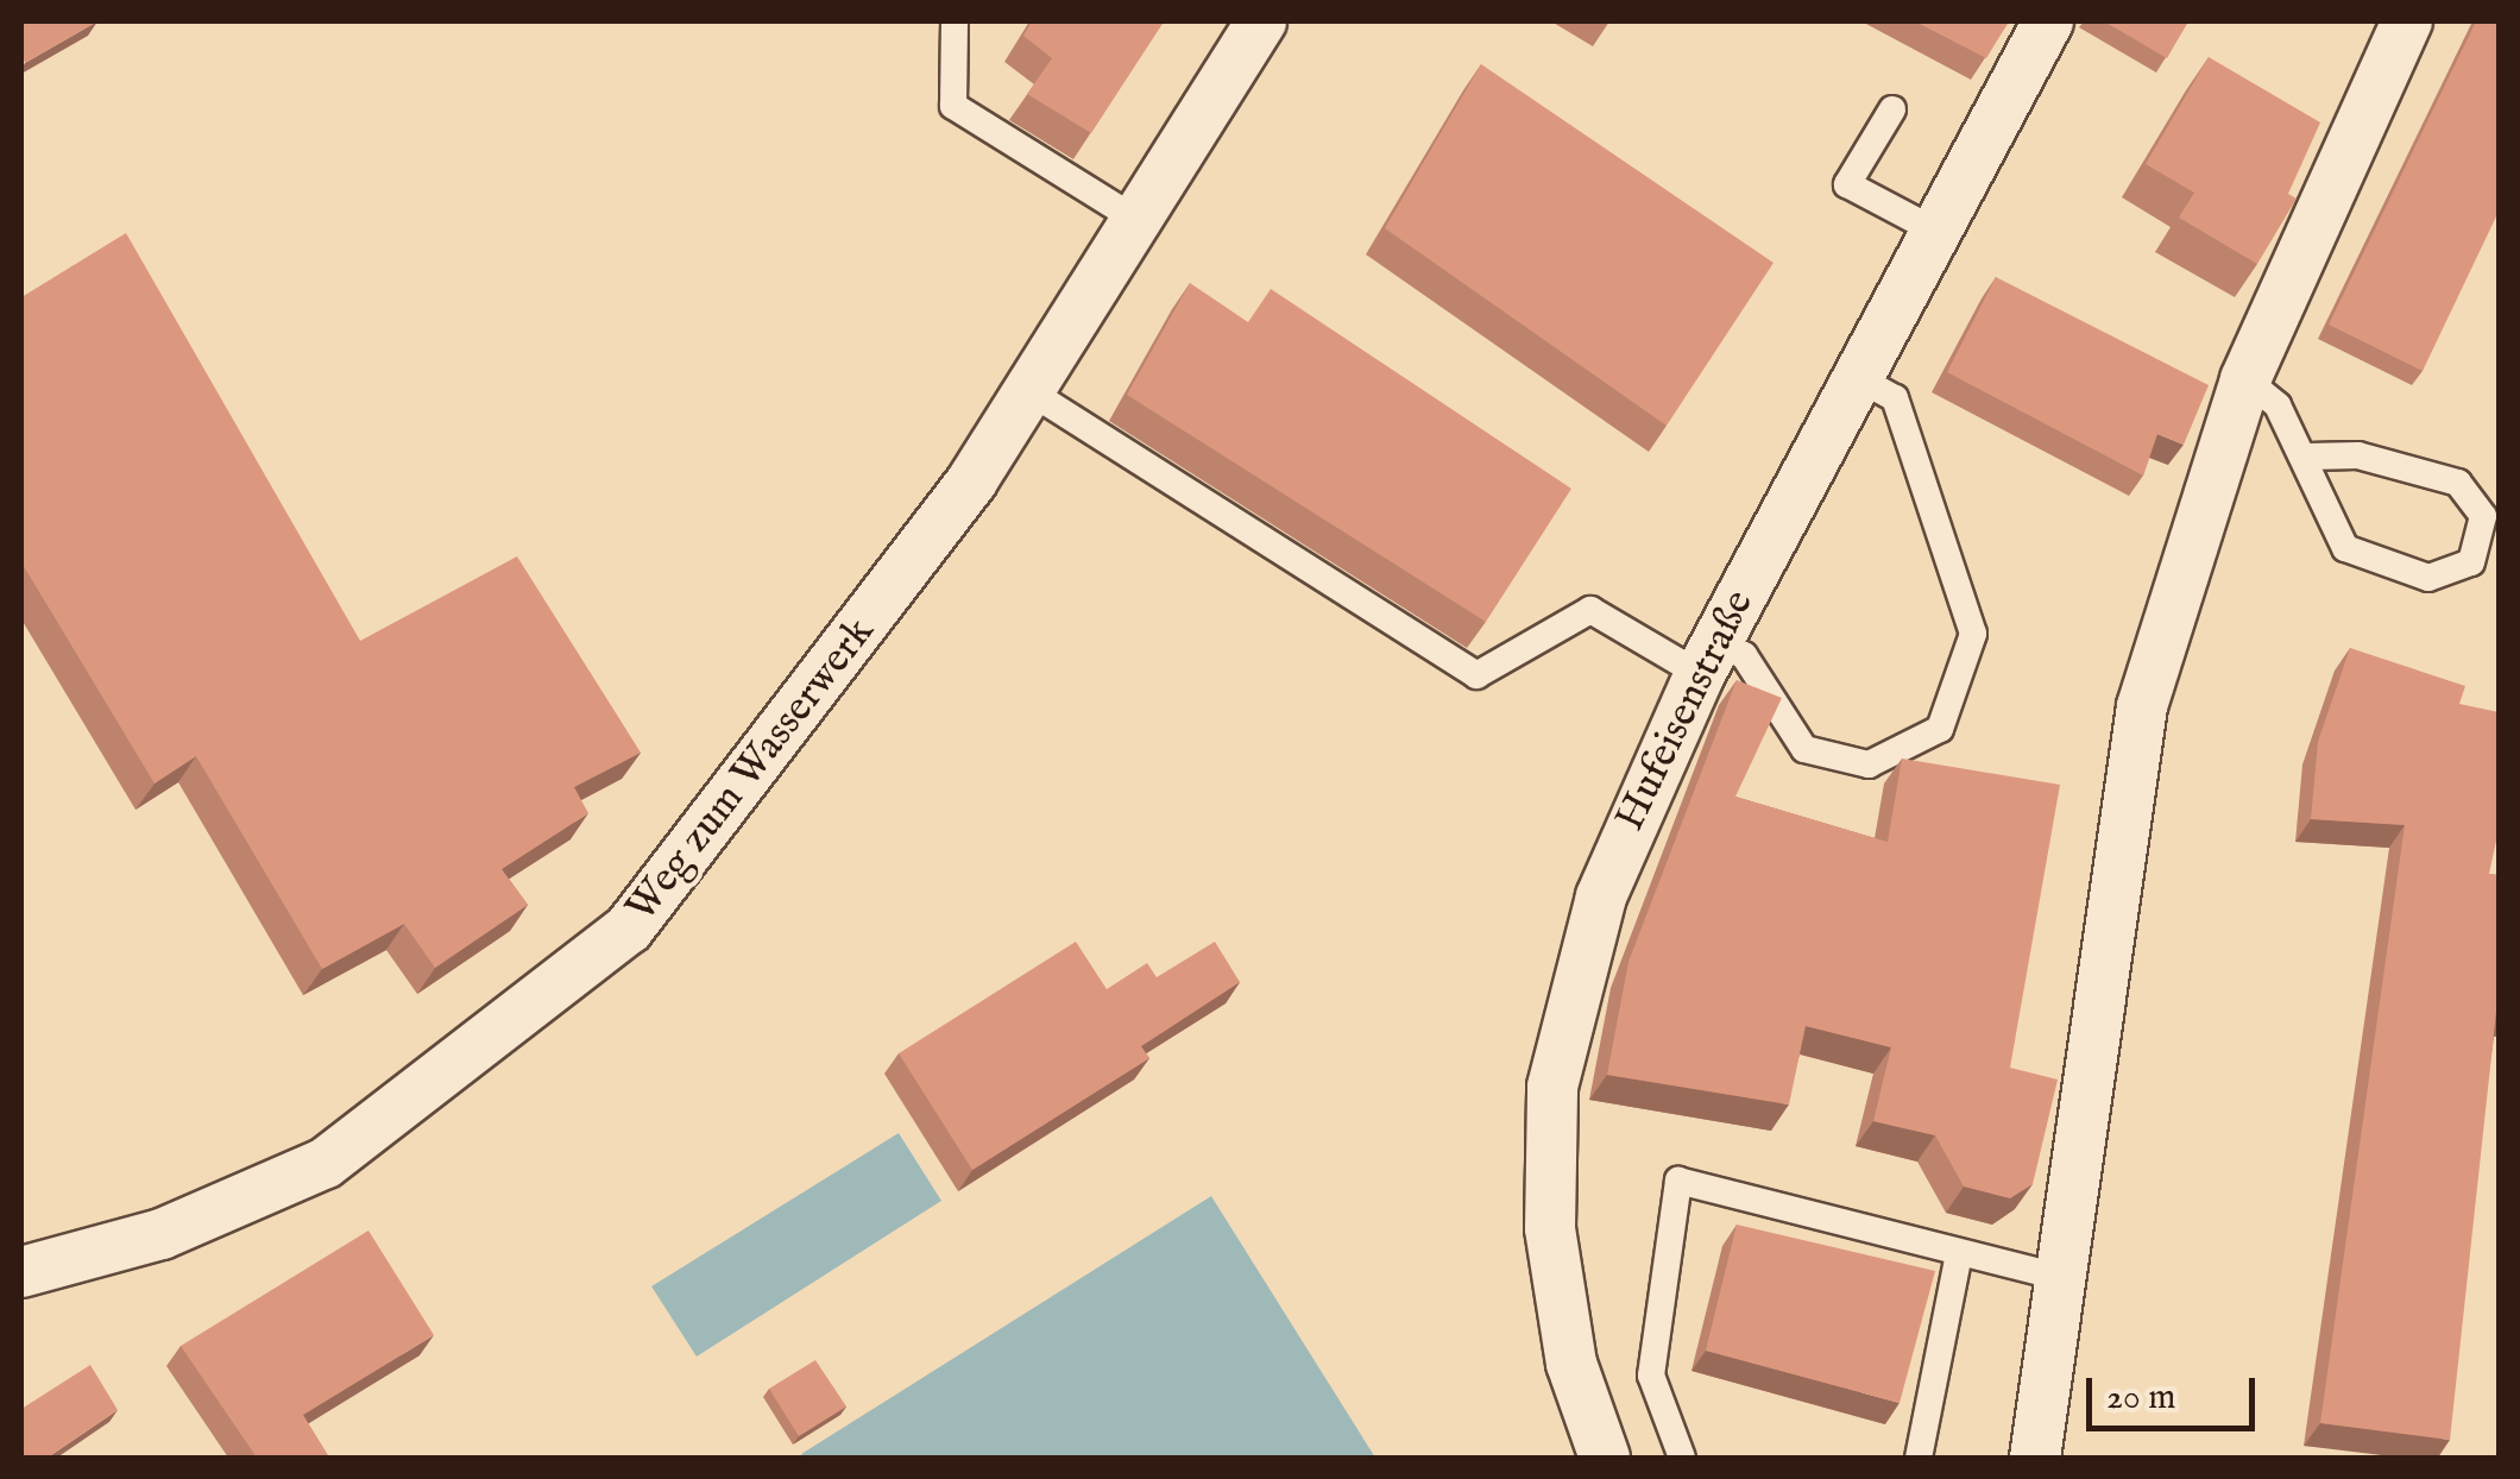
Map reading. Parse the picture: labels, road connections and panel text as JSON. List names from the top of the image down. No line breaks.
{"streets":{"street":["Hufeisenstraße","Weg zum Wasserwerk"]},"scale_bar":"20 m"}
